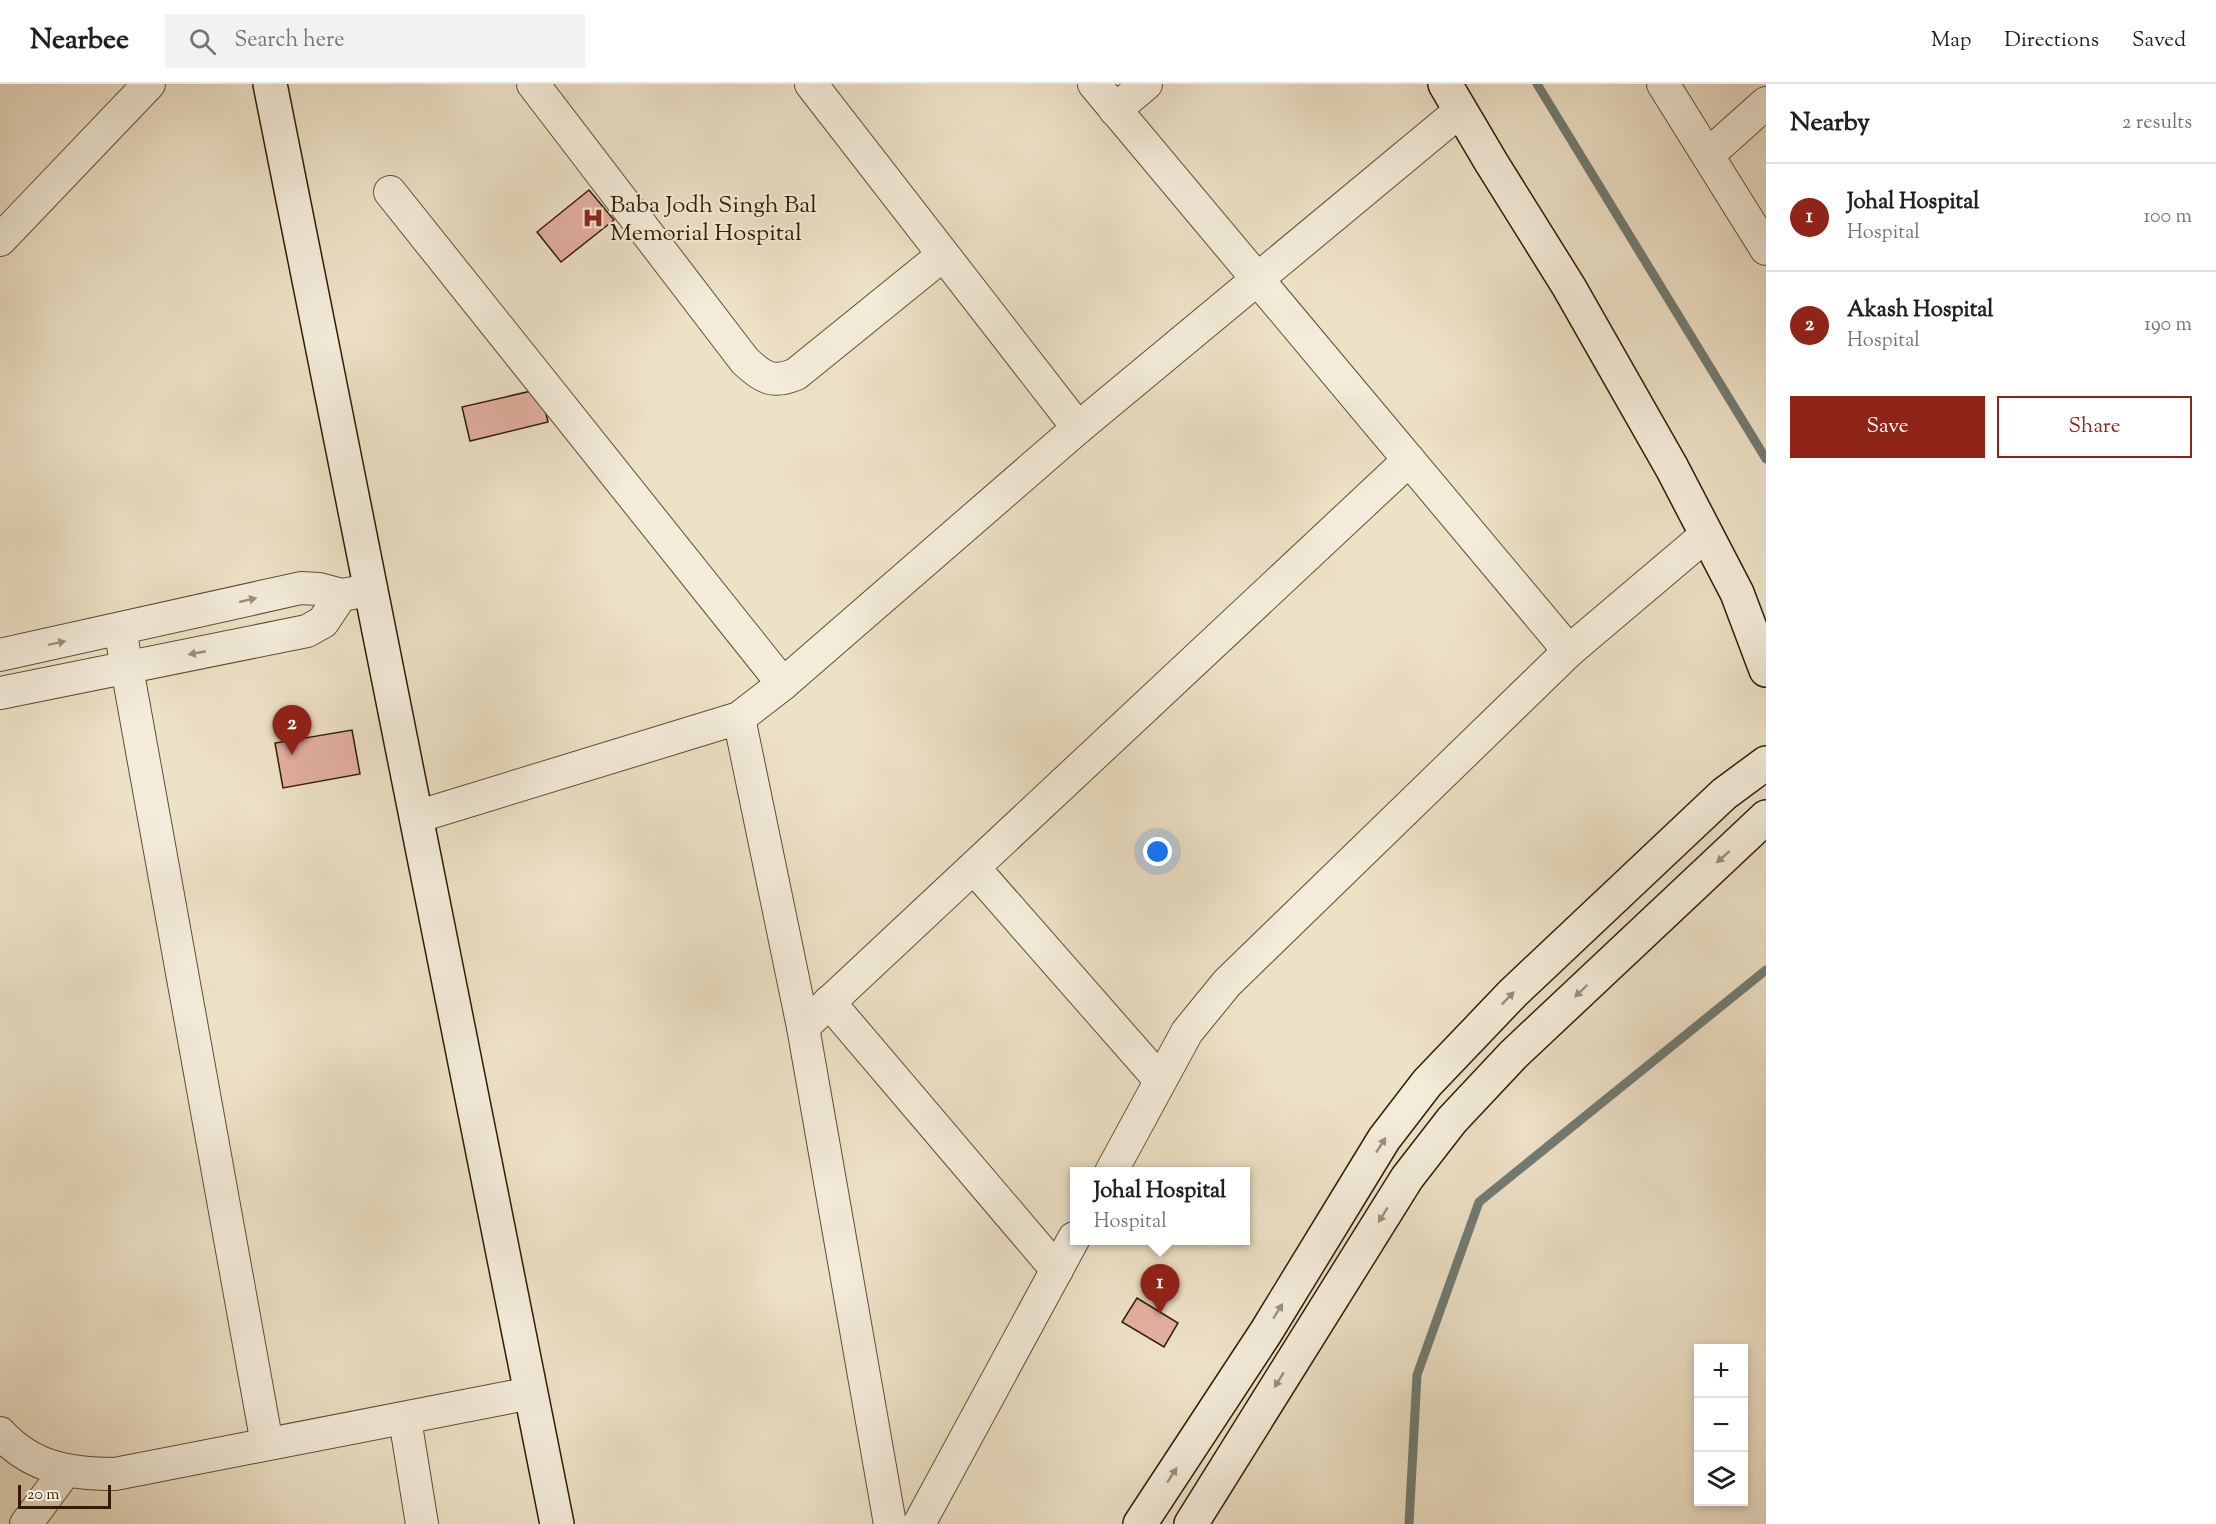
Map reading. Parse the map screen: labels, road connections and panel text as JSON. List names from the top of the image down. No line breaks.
{"places":{"hospital":["Baba Jodh Singh Bal Memorial Hospital"]},"scale_bar":"20 m","page":{"header":"Nearbee","search":"Search here","nav":["Map","Directions","Saved"],"heading":["Nearby","2 results"],"list":[{"mark":"1","name":"Johal Hospital","note":"Hospital","value":"100 m"},{"mark":"2","name":"Akash Hospital","note":"Hospital","value":"190 m"}],"buttons":["Save","Share"],"pins":["2","1"],"popup":["Johal Hospital","Hospital"],"map_buttons":["+","−"],"scale":"20 m"}}
